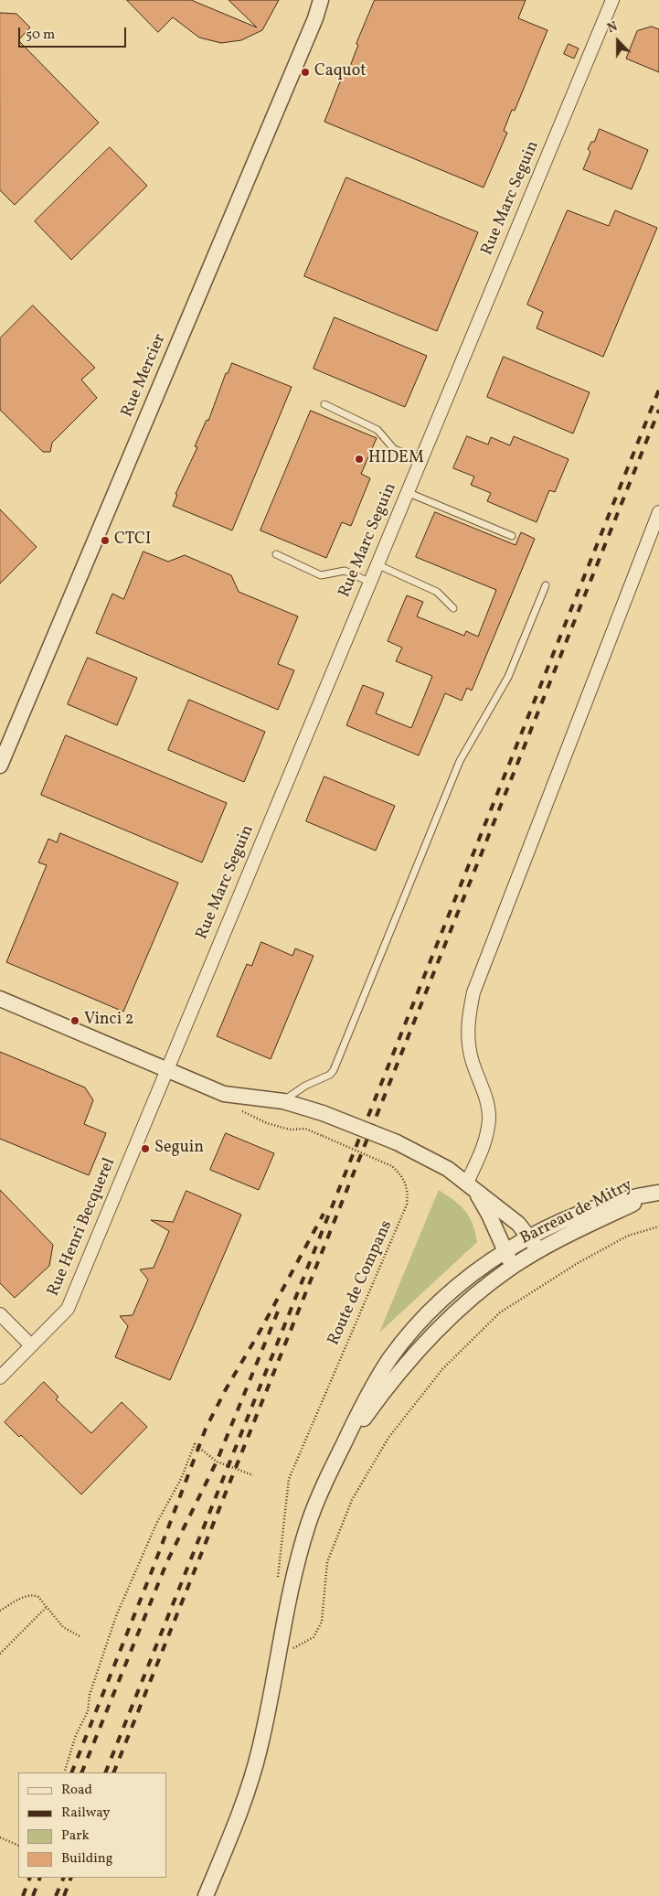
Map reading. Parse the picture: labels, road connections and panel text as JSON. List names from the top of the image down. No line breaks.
{"streets":{"street":["Rue Marc Seguin","Rue Mercier","Barreau de Mitry","Rue Henri Becquerel"],"path":["Route de Compans"]},"crossings":[["Rue Marc Seguin","Rue Henri Becquerel"]],"places":["Caquot","HIDEM","CTCI","Vinci 2","Seguin"],"legend":["Road","Railway","Park","Building"],"scale_bar":"50 m","north":"top"}
